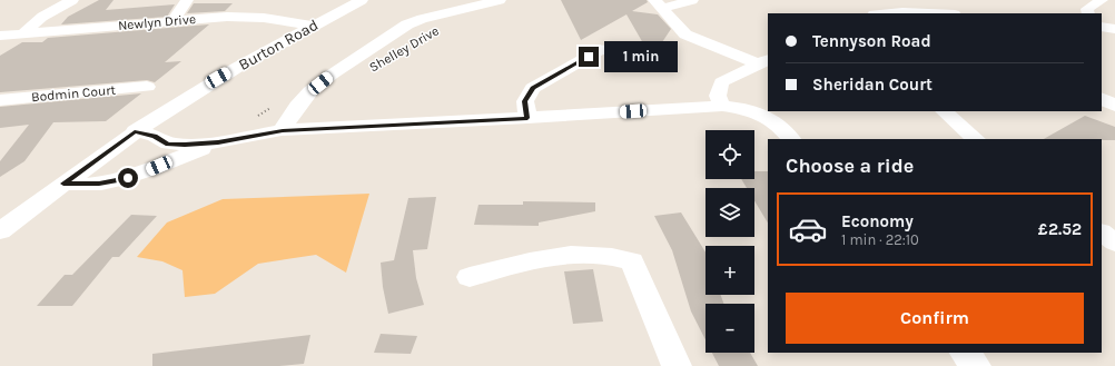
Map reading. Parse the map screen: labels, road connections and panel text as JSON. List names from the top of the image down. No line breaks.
{"streets":{"street":["Newlyn Drive","Burton Road","Shelley Drive","Bodmin Court"]},"crossings":[["Newlyn Drive","Burton Road"]],"page":{"banner":["Tennyson Road","Sheridan Court"],"bubble":"1 min","map_buttons":["+","−"],"heading":"Choose a ride","list":[{"name":"Economy","note":"1 min · 22:10","value":"£2.52"}],"buttons":"Confirm"}}
